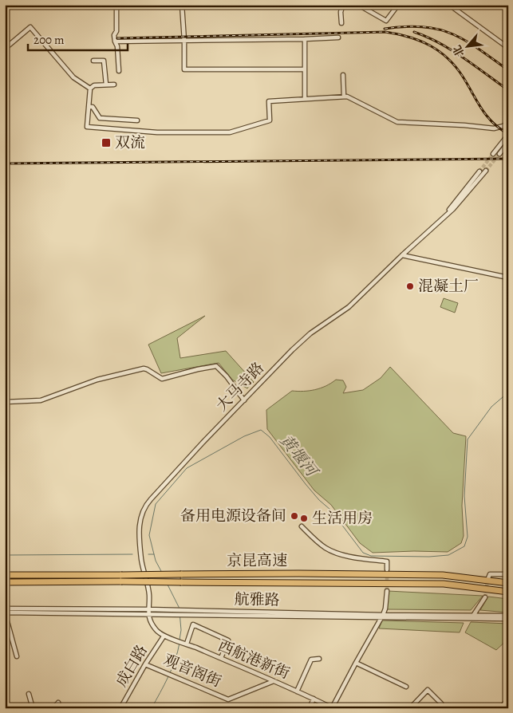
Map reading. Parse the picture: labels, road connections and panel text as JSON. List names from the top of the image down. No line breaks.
{"streets":{"highway":["京昆高速"],"street":["大马寺路","航雅路","西航港新街","成白路","观音阁街"]},"crossings":[["大马寺路","航雅路"],["西航港新街","成白路"],["西航港新街","观音阁街"],["成白路","观音阁街"]],"water":["黄堰河"],"places":{"transit":["双流"],"other":["混凝土厂","备用电源设备间","生活用房"]},"scale_bar":"200 m","north":"bottom left"}
